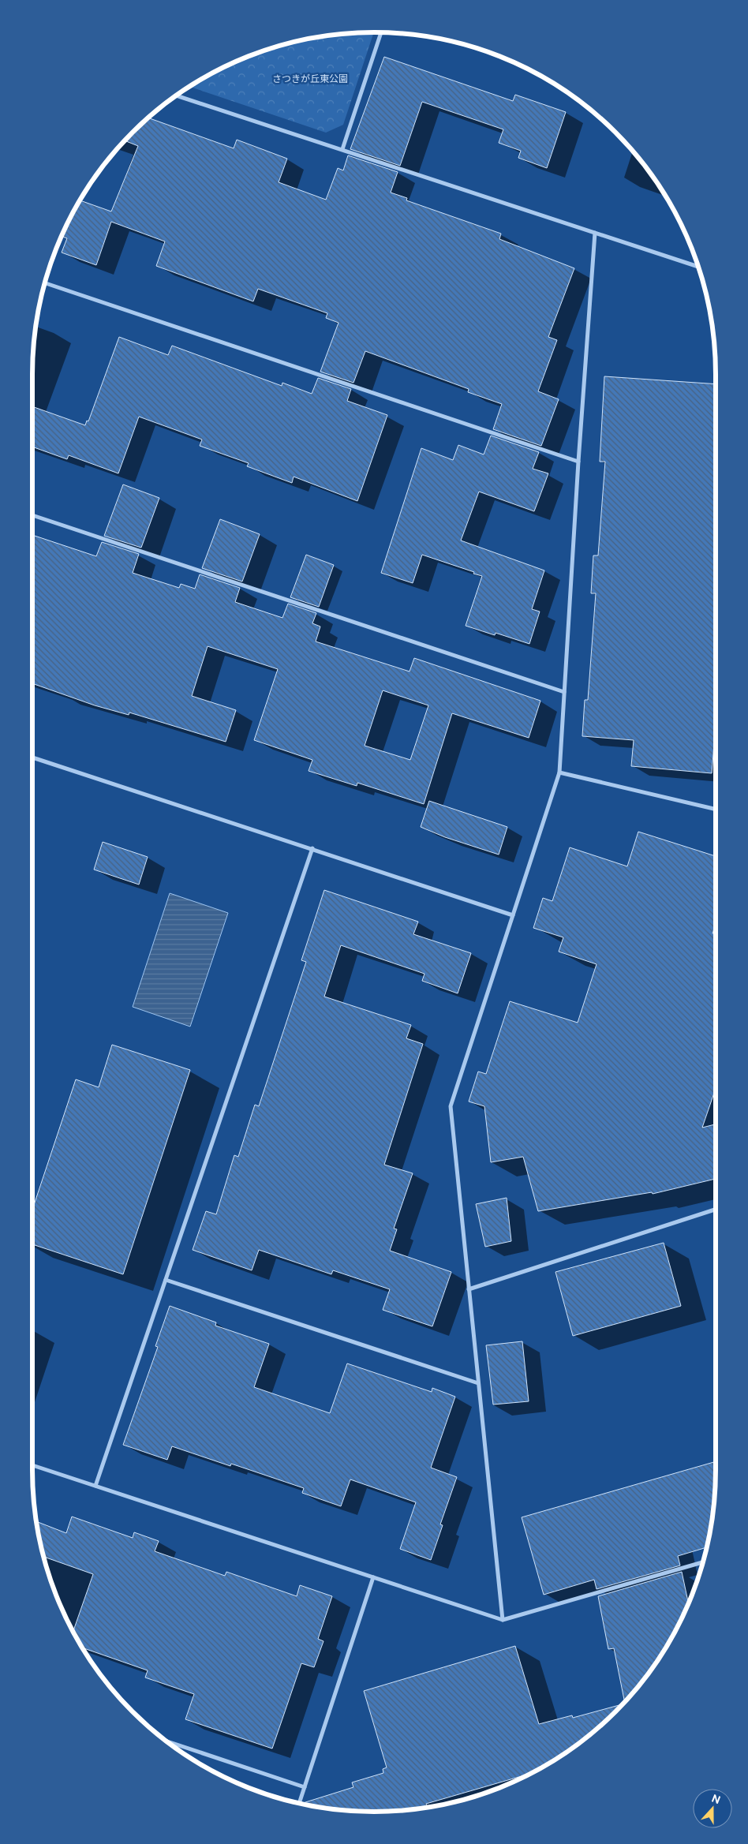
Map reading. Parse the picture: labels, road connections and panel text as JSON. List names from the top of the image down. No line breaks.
{"parks":["さつきが丘東公園"],"north":"top"}
